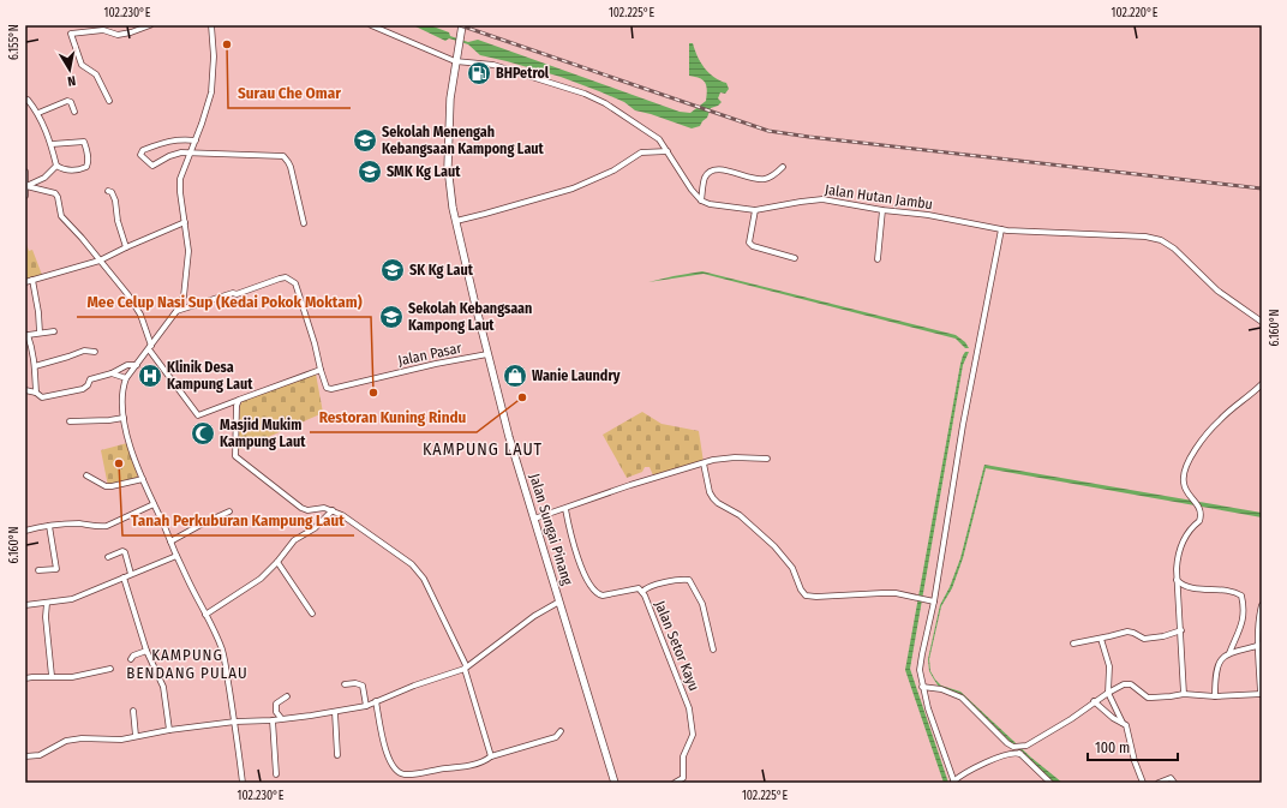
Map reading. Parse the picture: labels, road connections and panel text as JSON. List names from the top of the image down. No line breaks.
{"streets":{"street":["Jalan Hutan Jambu","Jalan Pasar","Jalan Sungai Pinang","Jalan Setor Kayu"]},"crossings":[["Jalan Pasar","Jalan Sungai Pinang"]],"districts":["KAMPUNG LAUT","KAMPUNG BENDANG PULAU"],"places":{"other":["Surau Che Omar","Mee Celup Nasi Sup (Kedai Pokok Moktam)","Restoran Kuning Rindu","Tanah Perkuburan Kampung Laut"],"fuel station":["BHPetrol"],"school or university":["Sekolah Menengah Kebangsaan Kampong Laut","SMK Kg Laut","SK Kg Laut","Sekolah Kebangsaan Kampong Laut"],"hospital":["Klinik Desa Kampung Laut"],"shop":["Wanie Laundry"],"mosque":["Masjid Mukim Kampung Laut"]},"scale_bar":"100 m","north":"bottom","coordinates":["102.230°E","102.225°E","102.220°E","6.155°N","6.160°N"]}
